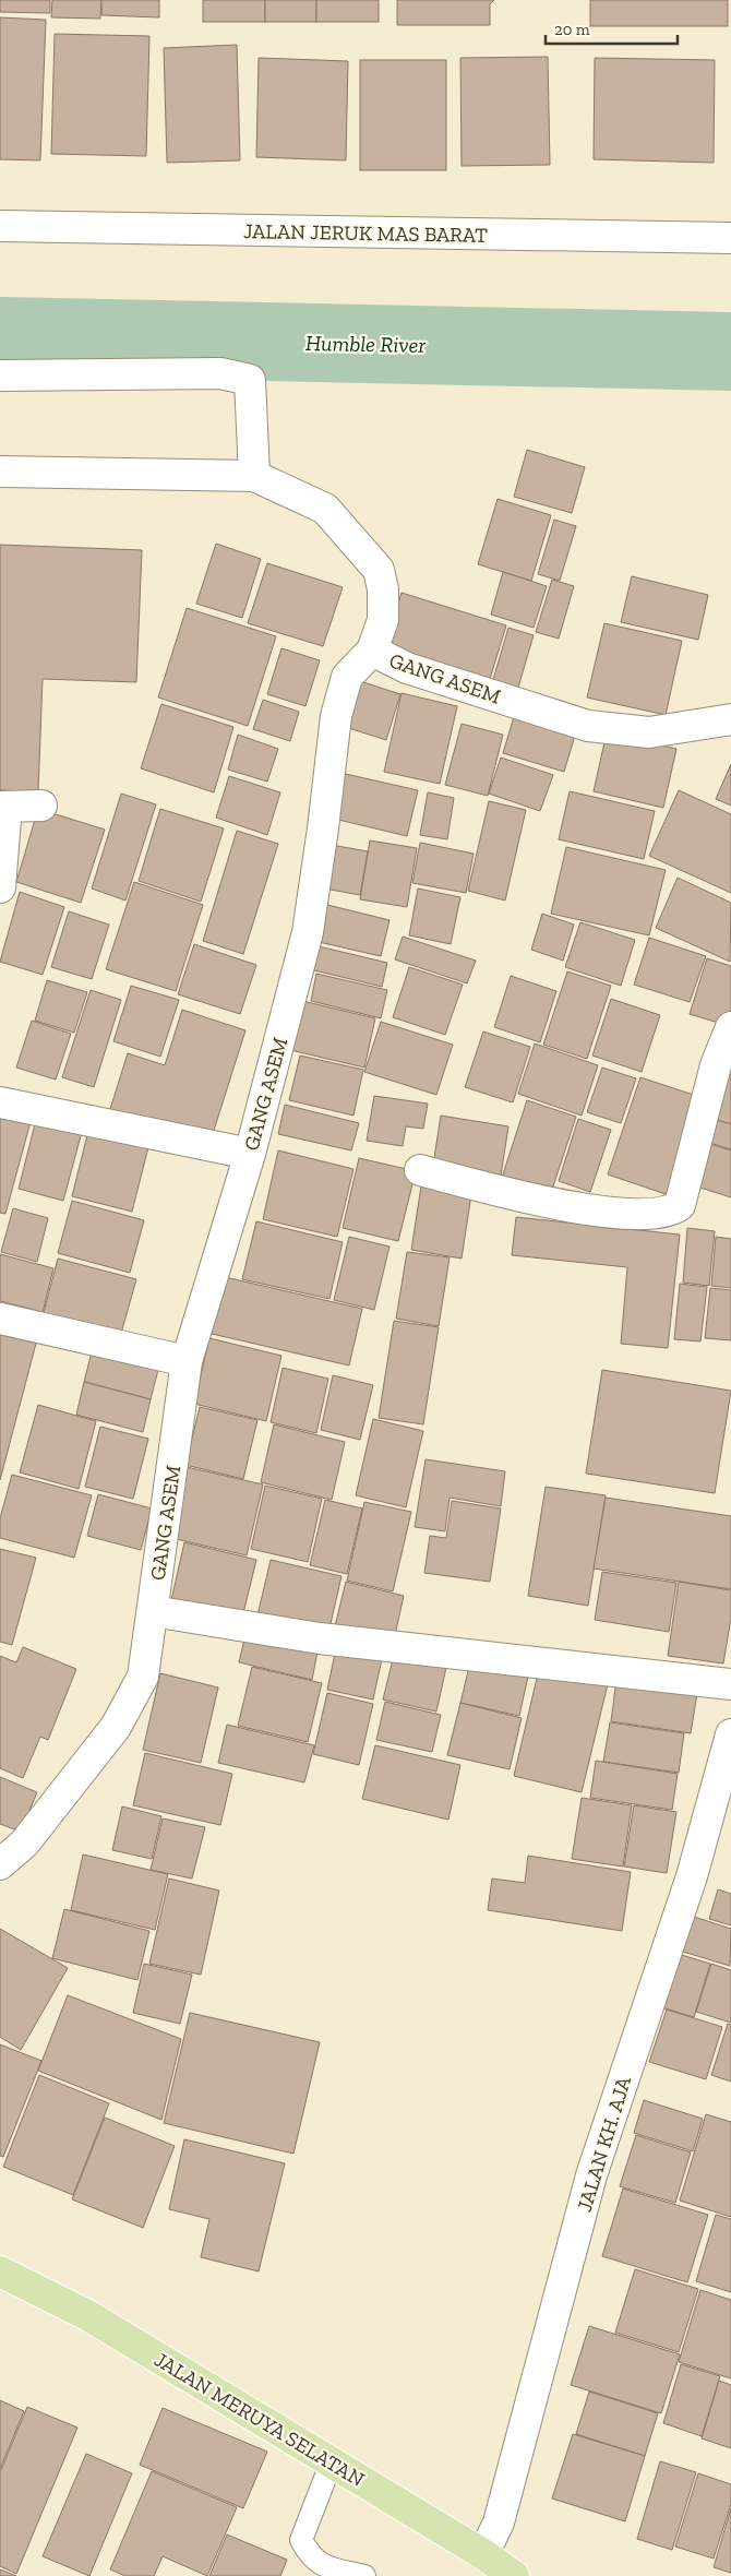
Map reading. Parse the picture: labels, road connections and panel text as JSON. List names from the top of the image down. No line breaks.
{"streets":{"main road":["JALAN MERUYA SELATAN"],"street":["JALAN JERUK MAS BARAT","GANG ASEM","JALAN KH. AJA"]},"crossings":[["JALAN KH. AJA","JALAN MERUYA SELATAN"]],"water":["Humble River"],"scale_bar":"20 m"}
